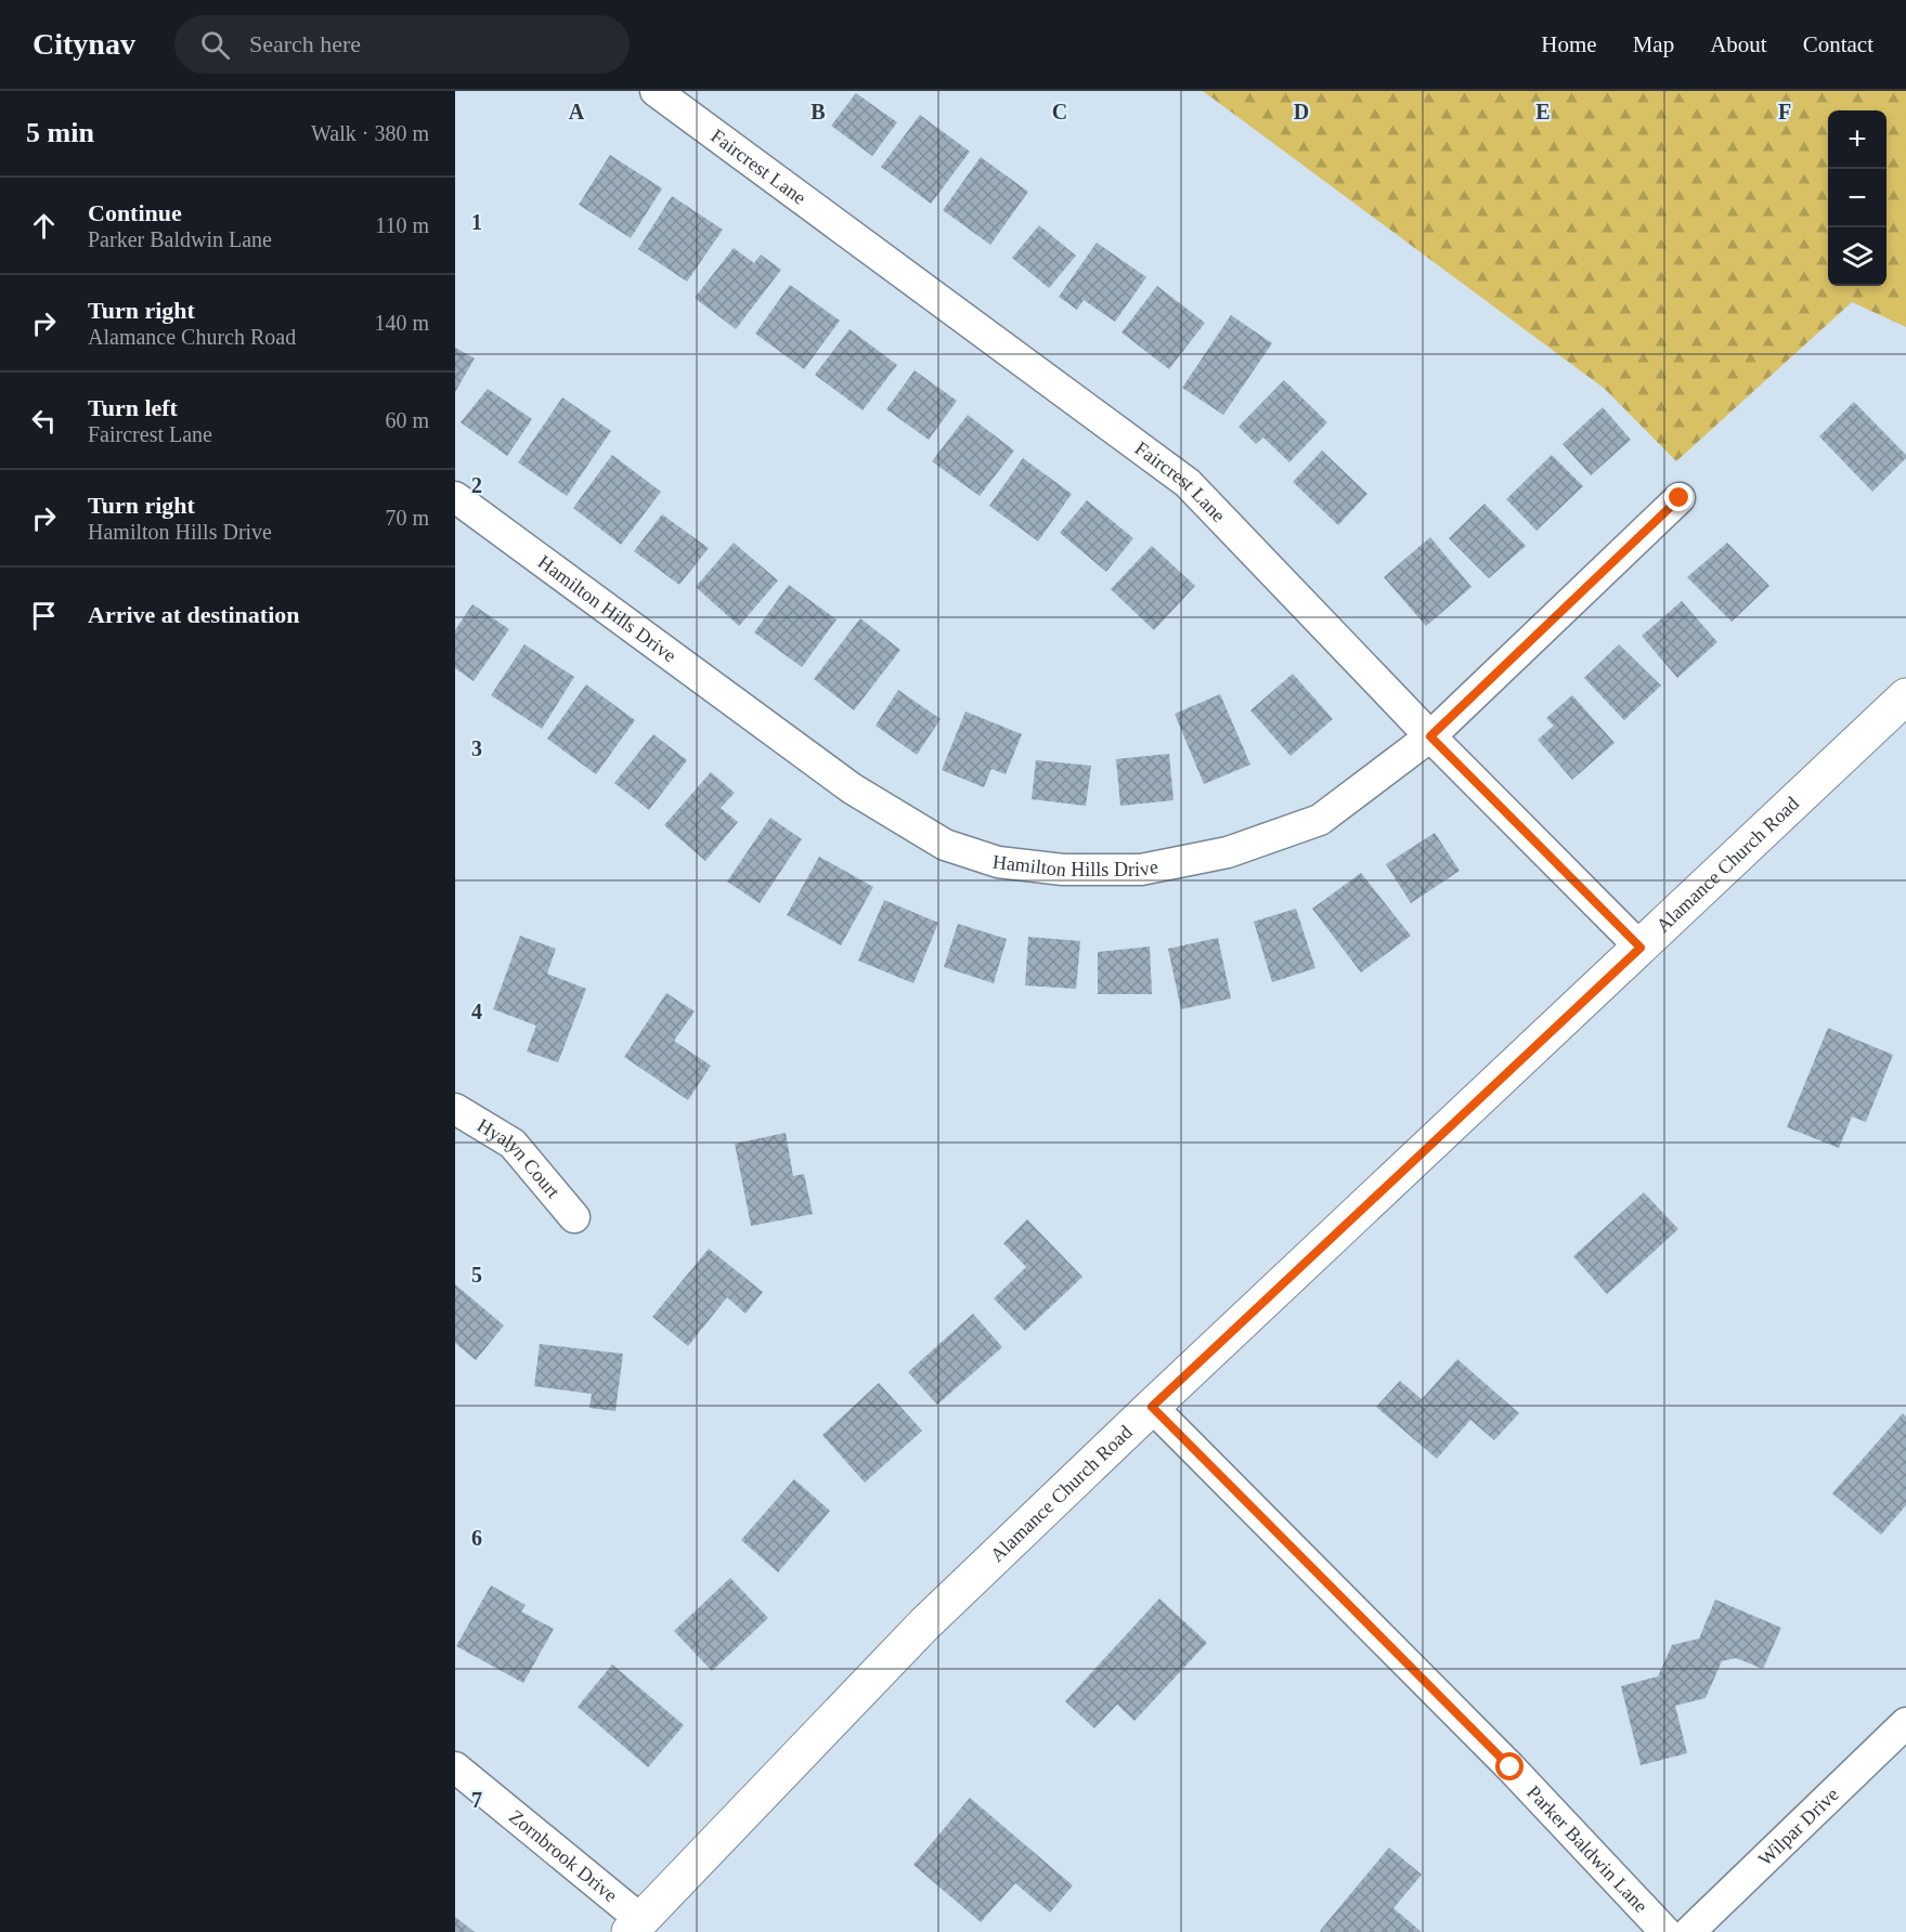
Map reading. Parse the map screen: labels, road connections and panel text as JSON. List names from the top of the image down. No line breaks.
{"streets":{"main road":["Alamance Church Road"],"street":["Faircrest Lane","Hamilton Hills Drive","Hyalyn Court","Wilpar Drive","Parker Baldwin Lane","Zornbrook Drive"]},"crossings":[["Faircrest Lane","Hamilton Hills Drive"],["Faircrest Lane","Alamance Church Road"],["Alamance Church Road","Parker Baldwin Lane"],["Alamance Church Road","Zornbrook Drive"]],"page":{"header":"Citynav","search":"Search here","nav":["Home","Map","About","Contact"],"heading":["5 min","Walk · 380 m"],"map_buttons":["+","−"],"list":[["Continue","Parker Baldwin Lane","110 m"],["Turn right","Alamance Church Road","140 m"],["Turn left","Faircrest Lane","60 m"],["Turn right","Hamilton Hills Drive","70 m"],"Arrive at destination"]},"grid":{"columns":["A","B","C","D","E","F"],"rows":["1","2","3","4","5","6","7"]}}
